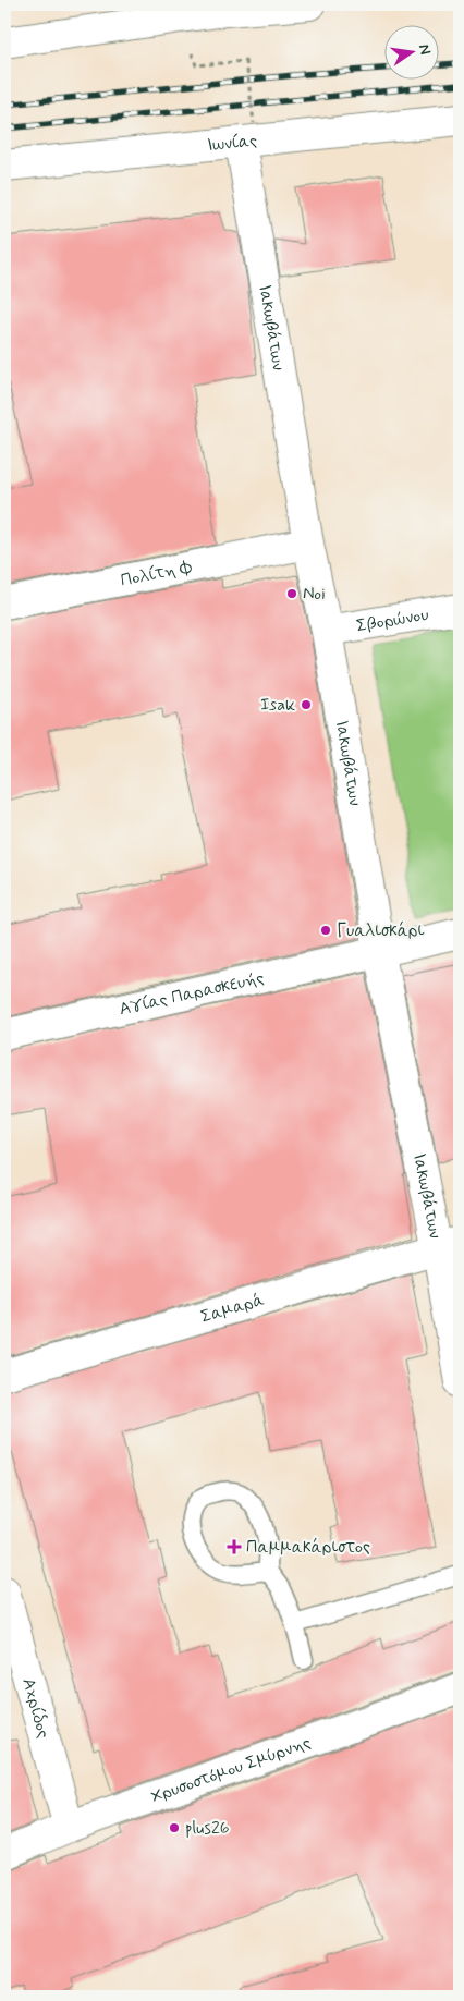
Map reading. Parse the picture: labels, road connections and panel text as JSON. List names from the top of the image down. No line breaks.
{"streets":{"street":["Ιωνίας","Ιακωβάτων","Πολίτη Φ","Σβορώνου","Αγίας Παρασκευής","Σαμαρά","Αχρίδος","Χρυσοστόμου Σμύρνης"]},"crossings":[["Ιωνίας","Ιακωβάτων"],["Ιακωβάτων","Πολίτη Φ"],["Ιακωβάτων","Σβορώνου"],["Ιακωβάτων","Αγίας Παρασκευής"],["Ιακωβάτων","Σαμαρά"],["Αχρίδος","Χρυσοστόμου Σμύρνης"]],"places":{"other":["Noi","Isak","Γυαλισκάρι","plus26"],"health":["Παμμακάριστος"]},"north":"right"}
